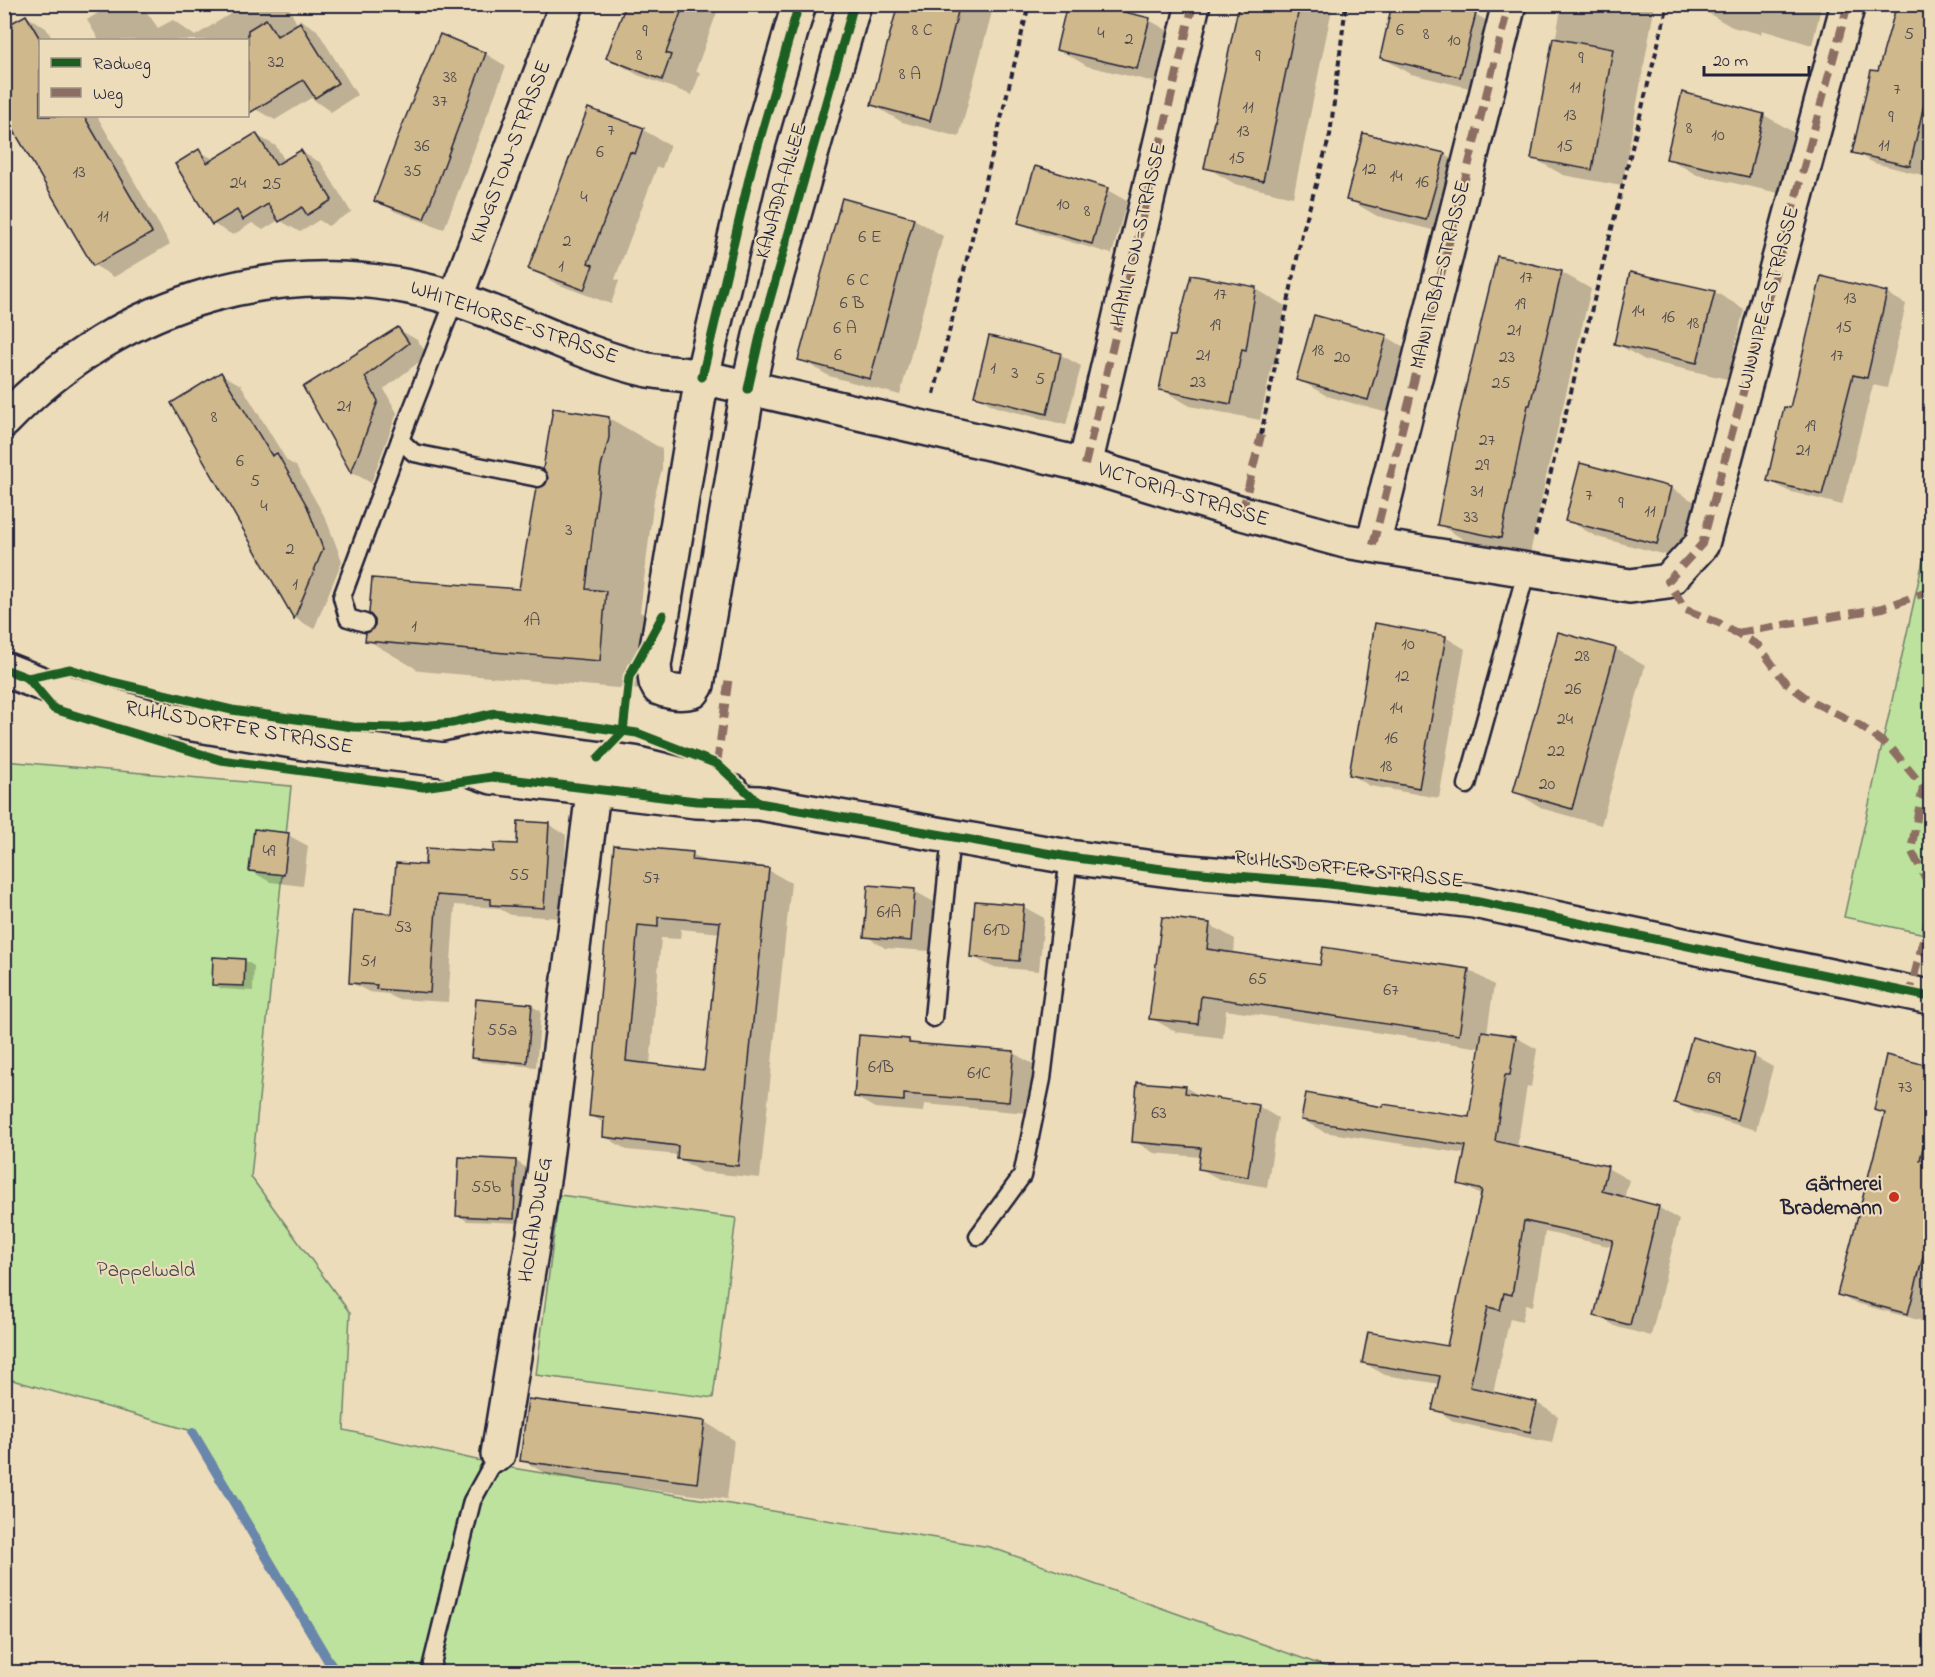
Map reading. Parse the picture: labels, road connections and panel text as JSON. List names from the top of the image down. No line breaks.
{"streets":{"street":["KINGSTON-STRASSE","KANADA-ALLEE","HAMILTON-STRASSE","MANITOBA-STRASSE","WINNIPEG-STRASSE","WHITEHORSE-STRASSE","VICTORIA-STRASSE","RUHLSDORFER STRASSE","HOLLANDWEG"]},"crossings":[["KINGSTON-STRASSE","WHITEHORSE-STRASSE"],["KANADA-ALLEE","WHITEHORSE-STRASSE"],["KANADA-ALLEE","VICTORIA-STRASSE"],["HAMILTON-STRASSE","VICTORIA-STRASSE"],["MANITOBA-STRASSE","VICTORIA-STRASSE"],["WINNIPEG-STRASSE","VICTORIA-STRASSE"],["WHITEHORSE-STRASSE","VICTORIA-STRASSE"],["RUHLSDORFER STRASSE","HOLLANDWEG"]],"parks":["Pappelwald"],"places":["Gärtnerei Brademann"],"house_numbers":["8 C","6","9","4","8","5","2","10","8","9","9","32","8 A","38","11","7","37","11","13","9","8","7","13","10","11","36","15","6","15","12","35","13","14","16","24","25","4","10","8","11","6 E","2","1","17","6 C","17","13","6 B","19","14","16","18","19","15","6 A","21","18","6","21","17","20","23","1","3","5","23","25","21","8","19","27","21","6","29","5","31","7","9","4","11","33","3","2","1","1A","1","10","28","12","26","14","24","16","22","18","20","49","55","57","61A","53","61D","51","65","67","55a","61B","61C","69","73","63","55b"],"legend":["Radweg","Weg"],"scale_bar":"20 m"}
